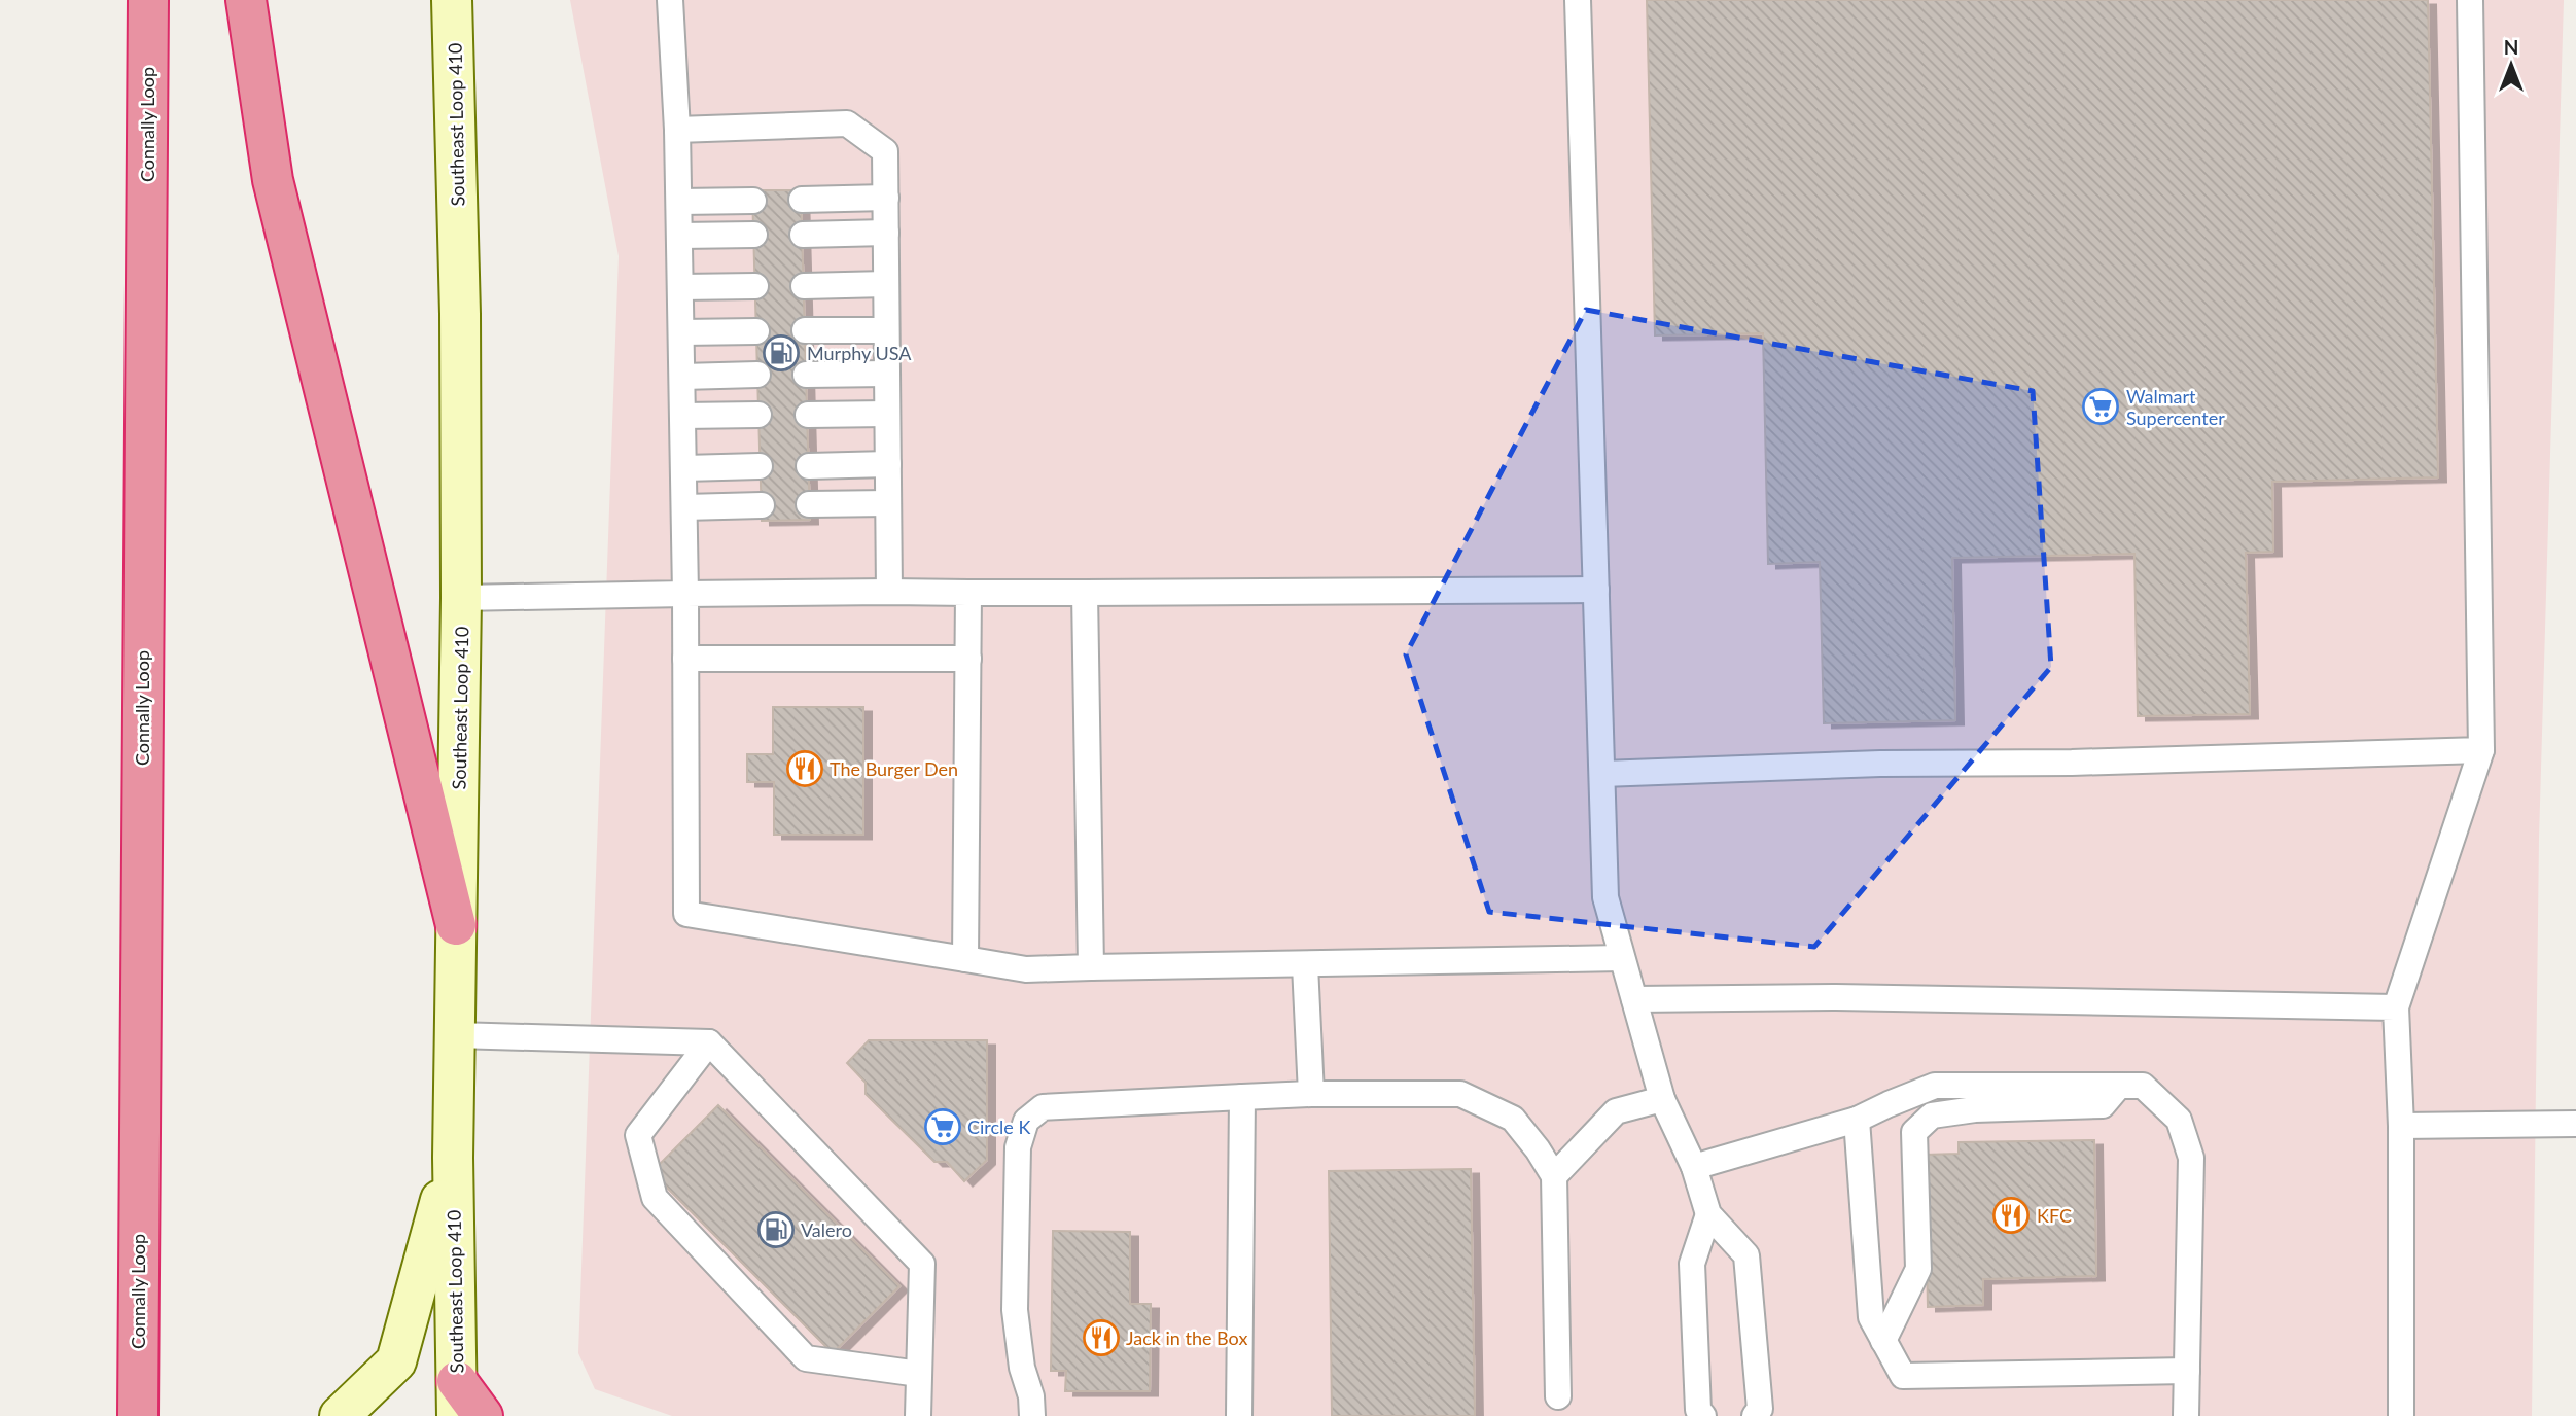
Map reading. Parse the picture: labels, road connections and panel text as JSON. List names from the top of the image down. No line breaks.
{"streets":{"highway":["Connally Loop"],"main road":["Southeast Loop 410"]},"places":{"fuel station":["Murphy USA","Valero"],"supermarket":["Walmart Supercenter","Circle K"],"restaurant":["The Burger Den","KFC","Jack in the Box"]},"north":"top"}
